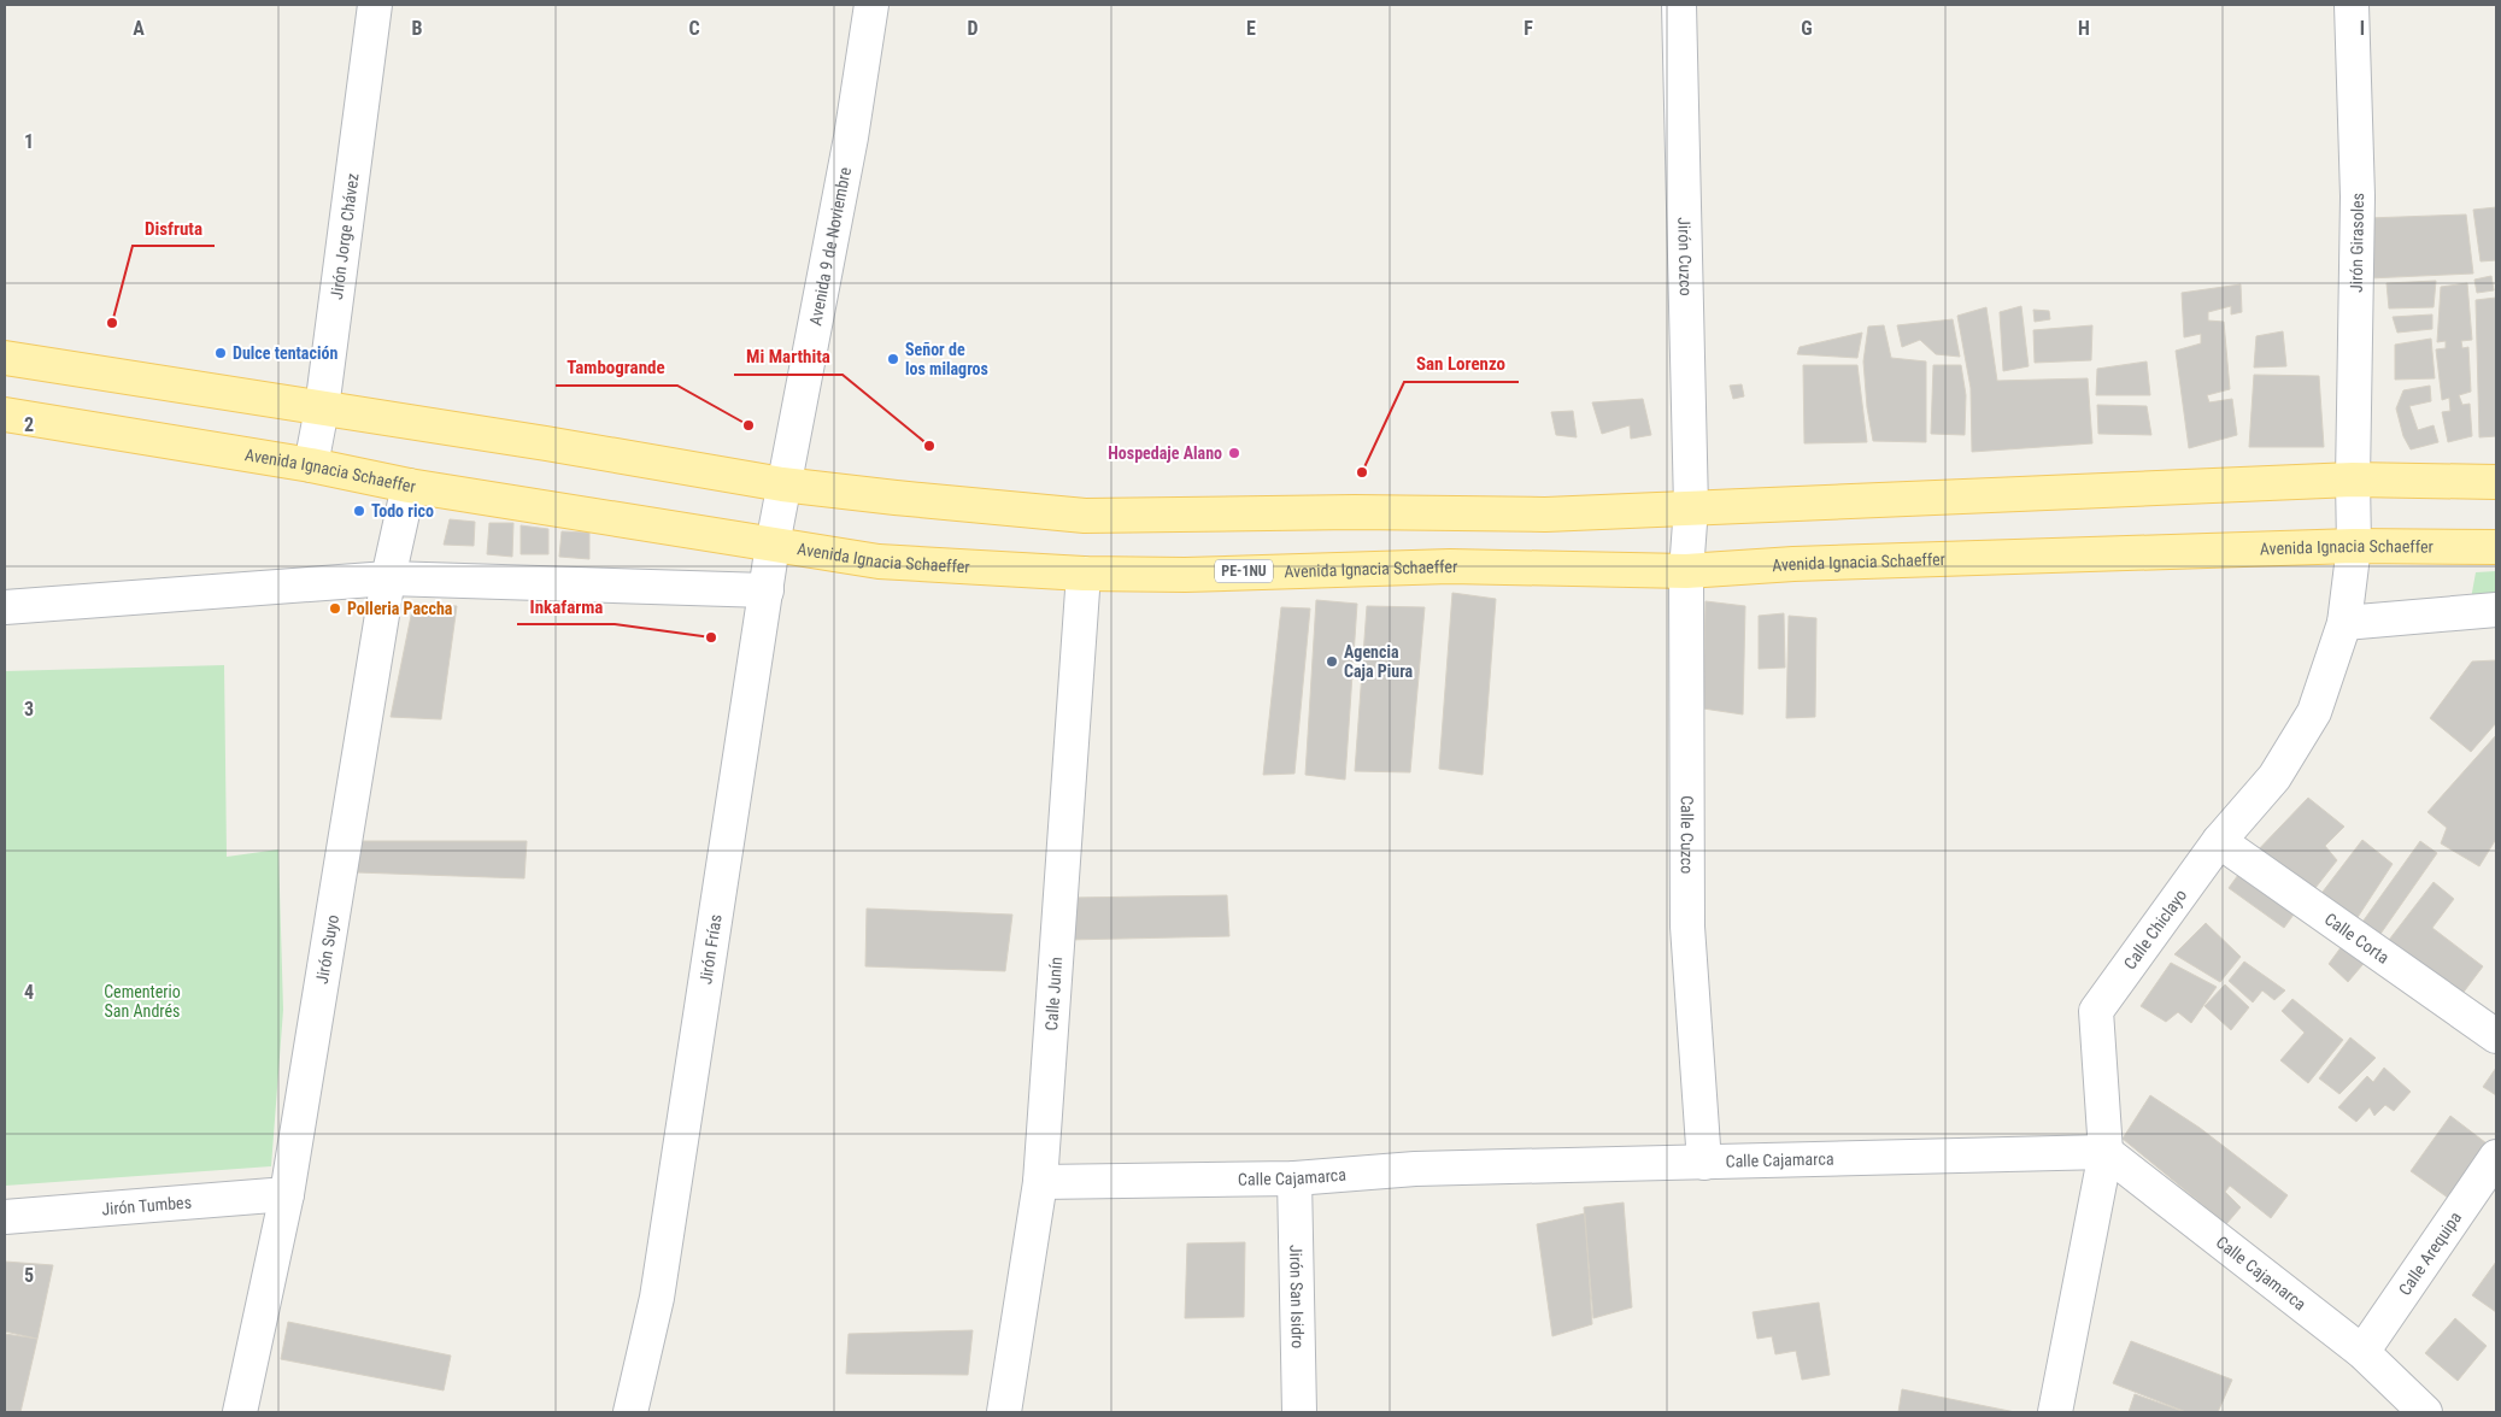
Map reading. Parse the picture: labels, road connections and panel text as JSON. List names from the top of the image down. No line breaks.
{"streets":{"main road":["Avenida Ignacia Schaeffer","PE-1NU"],"street":["Jirón Jorge Chávez","Jirón Girasoles","Avenida 9 de Noviembre","Jirón Cuzco","Calle Cuzco","Calle Chiclayo","Calle Corta","Jirón Suyo","Jirón Frías","Calle Junín","Calle Cajamarca","Jirón Tumbes","Calle Arequipa","Jirón San Isidro"]},"crossings":[["Jirón Jorge Chávez","Avenida Ignacia Schaeffer"],["Jirón Girasoles","Calle Chiclayo"],["Avenida 9 de Noviembre","Jirón Frías"],["Jirón Cuzco","Calle Cuzco"],["Avenida Ignacia Schaeffer","Calle Cuzco"],["Avenida Ignacia Schaeffer","Calle Chiclayo"],["Avenida Ignacia Schaeffer","Jirón Suyo"],["Avenida Ignacia Schaeffer","Jirón Frías"],["Avenida Ignacia Schaeffer","Calle Junín"],["Calle Cuzco","Calle Cajamarca"],["Calle Chiclayo","Calle Corta"],["Calle Chiclayo","Calle Cajamarca"],["Jirón Suyo","Jirón Tumbes"],["Calle Junín","Calle Cajamarca"],["Calle Cajamarca","Calle Arequipa"],["Calle Cajamarca","Jirón San Isidro"]],"parks":["Cementerio San Andrés"],"places":["Disfruta","Dulce tentación","Señor de los milagros","Tambogrande","Mi Marthita","Hospedaje Alano","San Lorenzo","Todo rico","Polleria Paccha","Inkafarma","Agencia Caja Piura"],"grid":{"columns":["A","B","C","D","E","F","G","H","I"],"rows":["1","2","3","4","5"]}}
